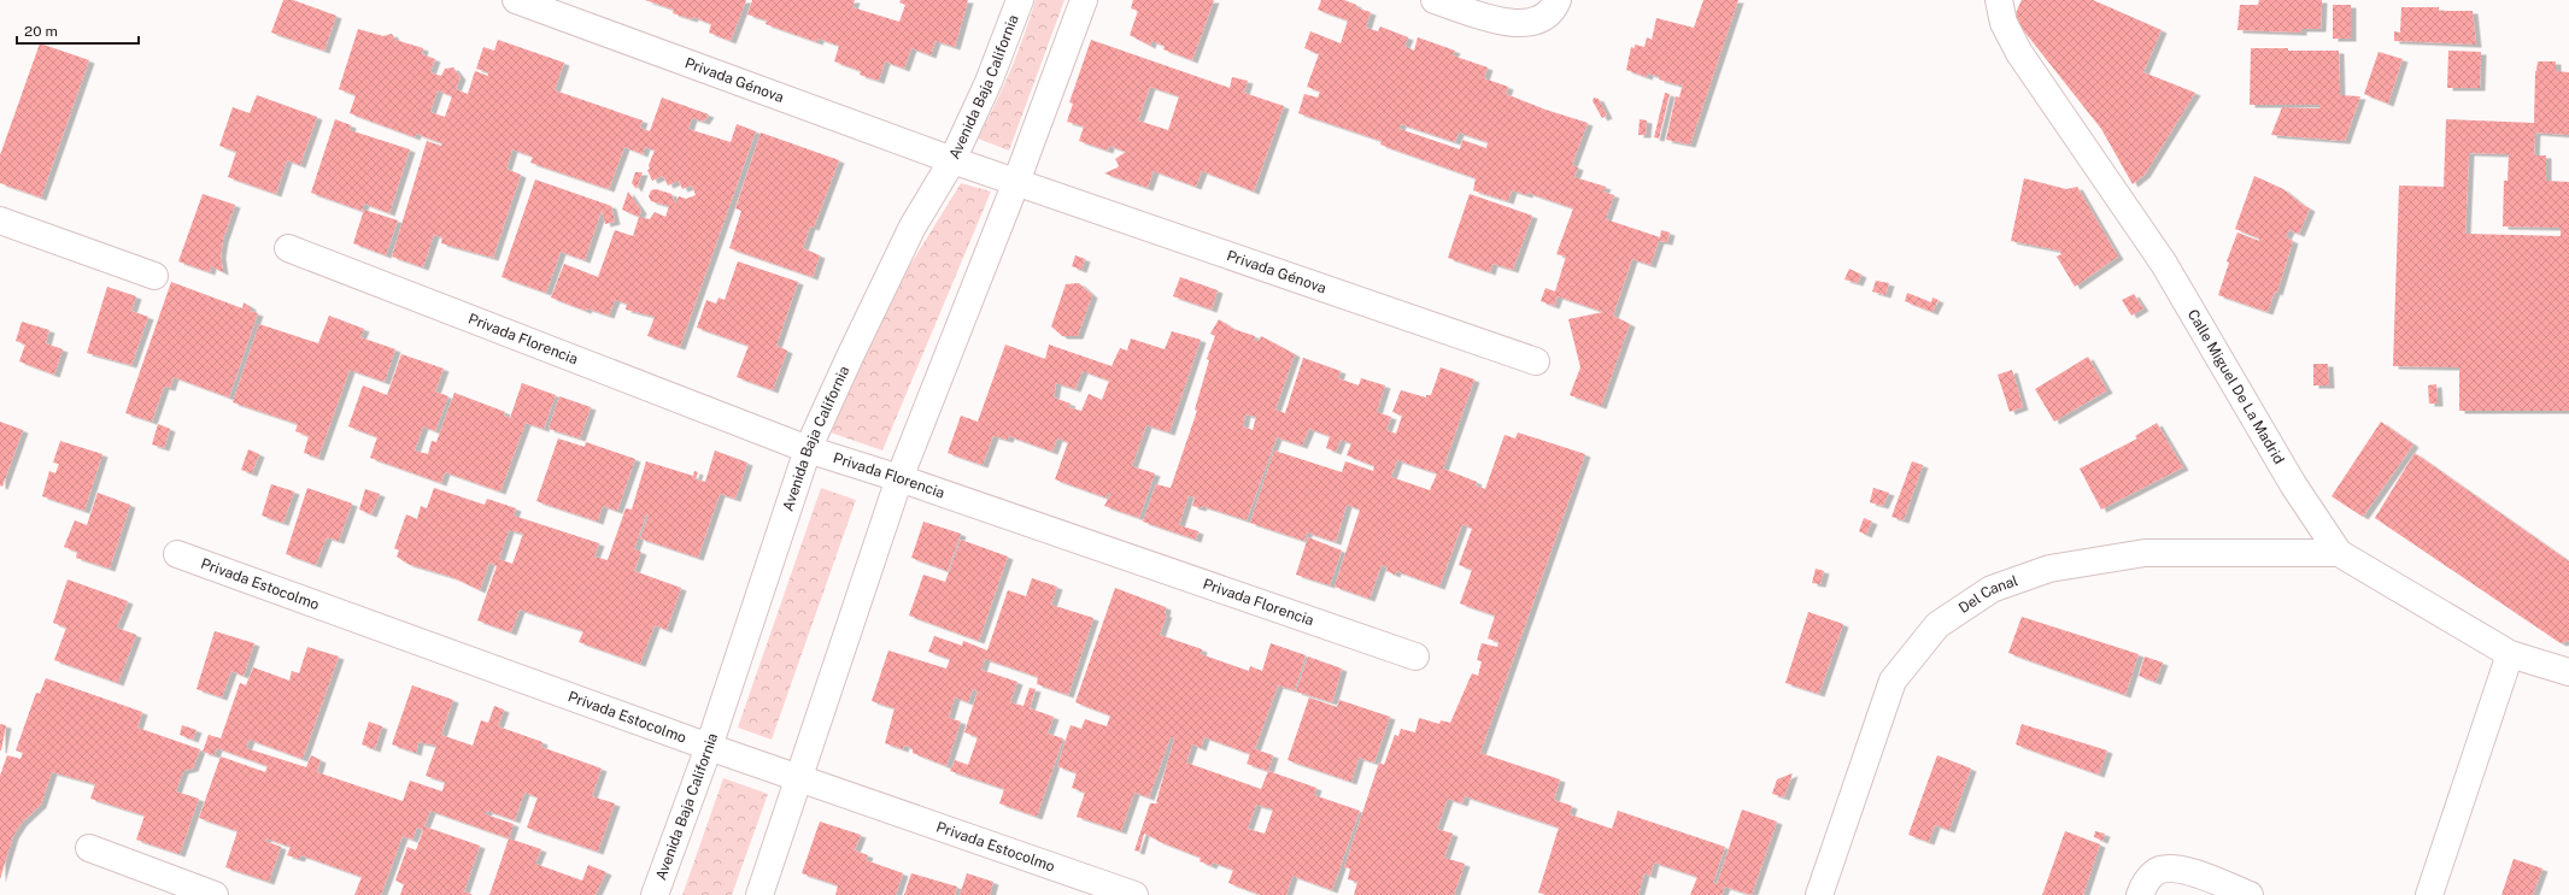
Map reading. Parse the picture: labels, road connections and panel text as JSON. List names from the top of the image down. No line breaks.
{"streets":{"street":["Privada Génova","Avenida Baja California","Privada Florencia","Calle Miguel De La Madrid","Privada Estocolmo","Del Canal"]},"crossings":[["Privada Génova","Avenida Baja California"],["Avenida Baja California","Privada Florencia"],["Avenida Baja California","Privada Estocolmo"],["Calle Miguel De La Madrid","Del Canal"]],"scale_bar":"20 m"}
